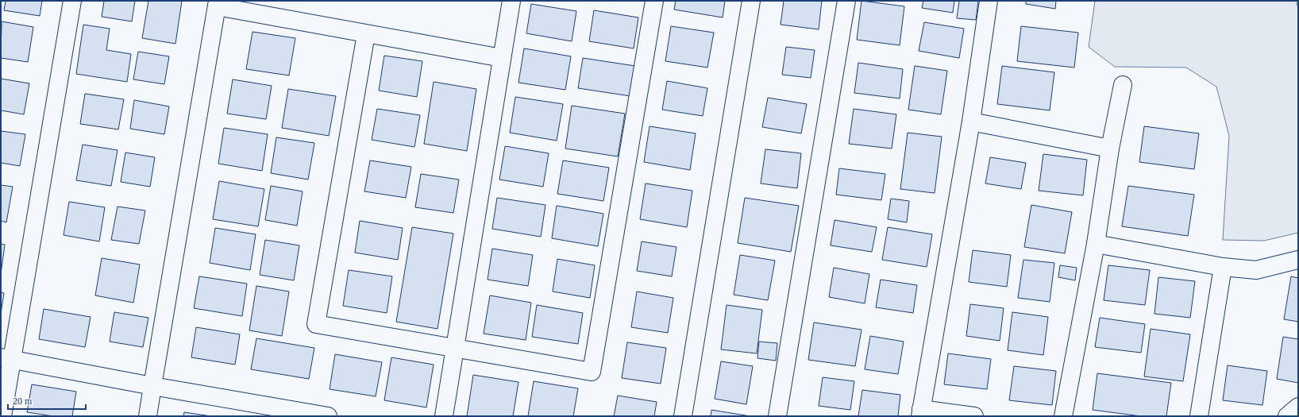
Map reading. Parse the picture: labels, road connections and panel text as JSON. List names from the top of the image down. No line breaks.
{"scale_bar":"20 m"}
